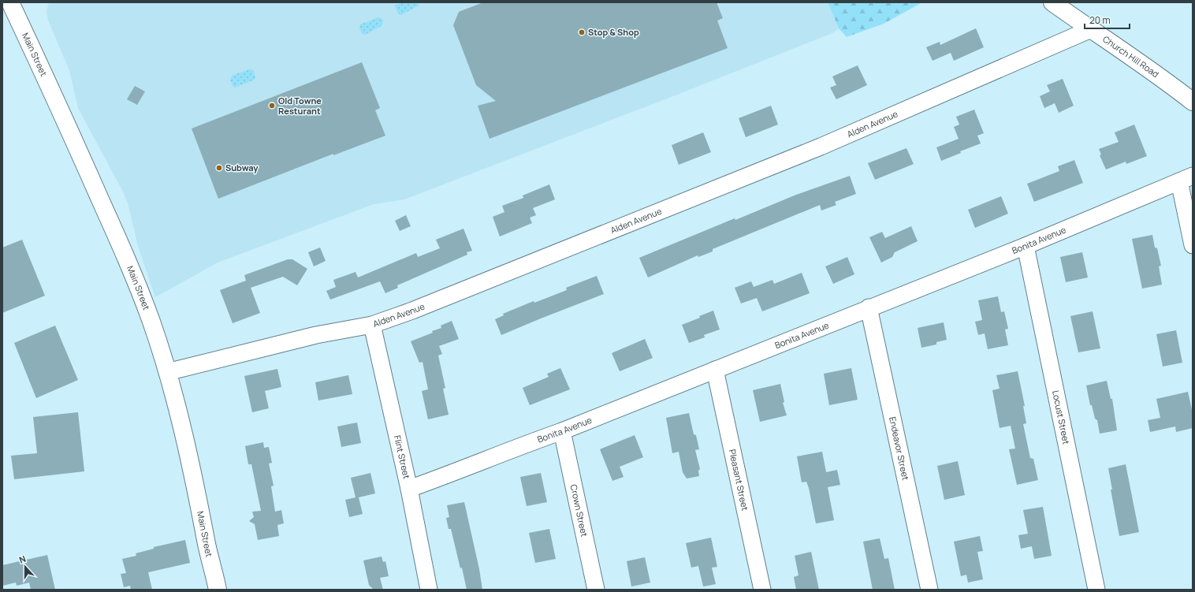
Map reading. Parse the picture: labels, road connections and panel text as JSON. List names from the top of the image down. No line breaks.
{"streets":{"main road":["Main Street","Church Hill Road"],"street":["Alden Avenue","Bonita Avenue","Locust Street","Endeavor Street","Flint Street","Pleasant Street","Crown Street"]},"crossings":[["Main Street","Alden Avenue"],["Church Hill Road","Alden Avenue"],["Alden Avenue","Flint Street"],["Bonita Avenue","Locust Street"],["Bonita Avenue","Endeavor Street"],["Bonita Avenue","Flint Street"],["Bonita Avenue","Pleasant Street"],["Bonita Avenue","Crown Street"]],"places":["Stop & Shop","Old Towne Resturant","Subway"],"scale_bar":"20 m","north":"top"}
